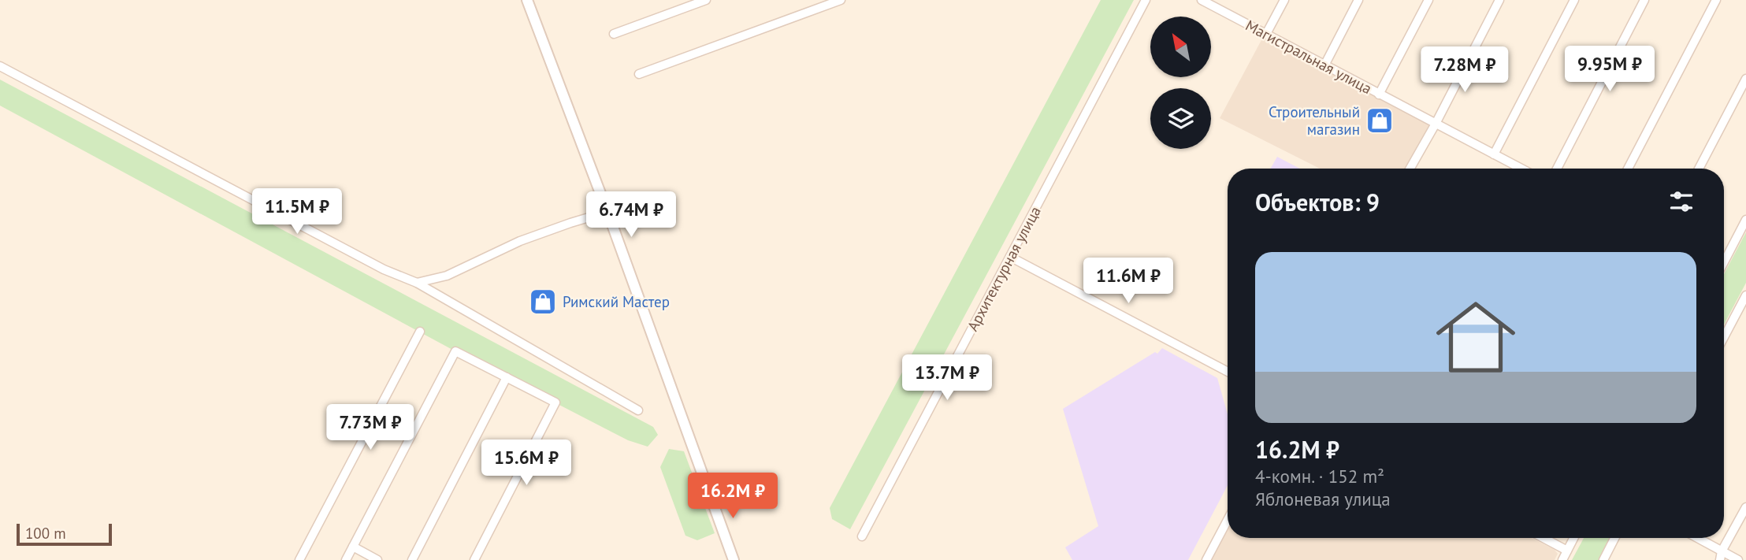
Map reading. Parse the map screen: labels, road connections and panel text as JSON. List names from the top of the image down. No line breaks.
{"streets":{"street":["Магистральная улица","Архитектурная улица"]},"places":{"shop":["Строительный магазин","Римский Мастер"]},"scale_bar":"100 m","north":"top left","page":{"price":["9.95M ₽","7.28M ₽","11.5M ₽","6.74M ₽","11.6M ₽","13.7M ₽","7.73M ₽","15.6M ₽","16.2M ₽"],"heading":"Объектов: 9","list":[{"name":"16.2M ₽","note":"4-комн. · 152 m² · Яблоневая улица"}],"scale":"100 m"}}
